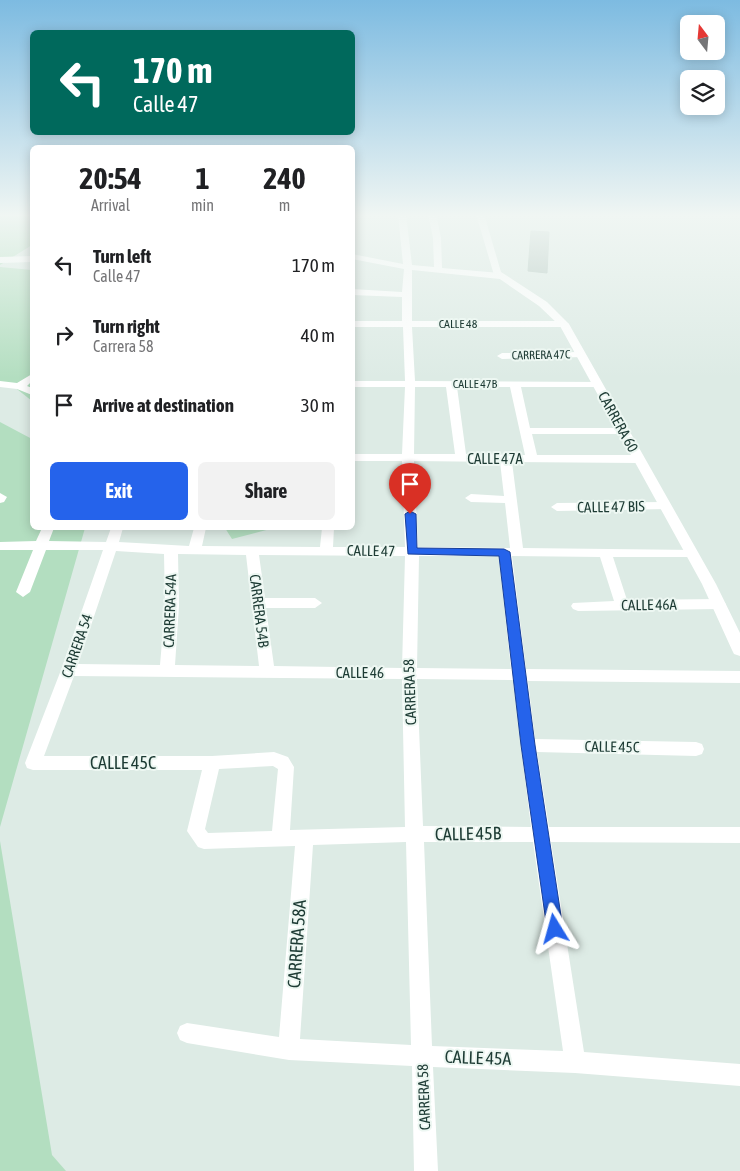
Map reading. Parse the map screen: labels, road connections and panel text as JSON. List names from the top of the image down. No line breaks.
{"streets":{"street":["CALLE 48","CARRERA 47C","CALLE 47B","CARRERA 60","CALLE 47A","CALLE 47 BIS","CALLE 47","CALLE 46A","CARRERA 54A","CARRERA 54B","CARRERA 54","CALLE 46","CARRERA 58","CALLE 45C","CALLE 45B","CARRERA 58A","CALLE 45A"]},"crossings":[["CALLE 48","CARRERA 60"],["CALLE 48","CARRERA 58"],["CARRERA 47C","CARRERA 60"],["CALLE 47B","CARRERA 60"],["CALLE 47B","CARRERA 58"],["CARRERA 60","CALLE 47A"],["CARRERA 60","CALLE 47 BIS"],["CARRERA 60","CALLE 47"],["CARRERA 60","CALLE 46A"],["CALLE 47A","CARRERA 58"],["CALLE 47","CARRERA 54A"],["CALLE 47","CARRERA 54B"],["CALLE 47","CARRERA 54"],["CALLE 47","CARRERA 58"],["CARRERA 54A","CALLE 46"],["CARRERA 54B","CALLE 46"],["CARRERA 54","CALLE 46"],["CARRERA 54","CALLE 45C"],["CALLE 46","CARRERA 58"],["CARRERA 58","CALLE 45B"],["CARRERA 58","CALLE 45A"],["CALLE 45C","CALLE 45B"],["CALLE 45B","CARRERA 58A"],["CARRERA 58A","CALLE 45A"]],"north":"top","page":{"turn":["170 m","Calle 47"],"eta":["20:54","Arrival","1","min","240","m"],"list":[{"name":"Turn left","note":"Calle 47","value":"170 m"},{"name":"Turn right","note":"Carrera 58","value":"40 m"},{"name":"Arrive at destination","value":"30 m"}],"buttons":["Exit","Share"]}}
